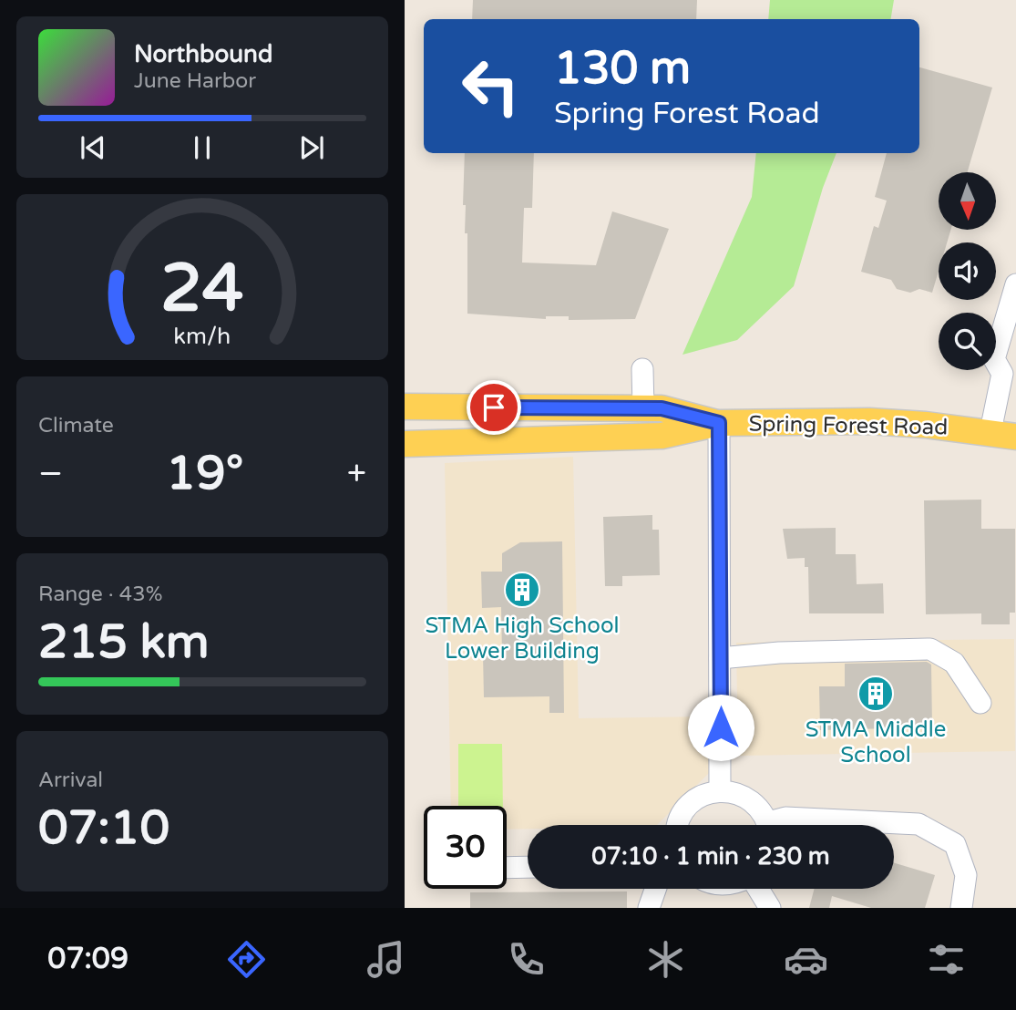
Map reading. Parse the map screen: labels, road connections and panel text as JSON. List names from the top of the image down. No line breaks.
{"streets":{"main road":["Spring Forest Road"]},"places":{"building":["STMA High School Lower Building","STMA Middle School"]},"north":"bottom","page":{"turn":["130 m","Spring Forest Road"],"song":["Northbound","June Harbor"],"tile":["Climate",["Range · 43%","215 km"],["Arrival","07:10"]],"heat":["−","19°","+"],"limit":"30","trip":"07:10 · 1 min · 230 m","tabs":"07:09","gauge":["24","km/h"]}}
